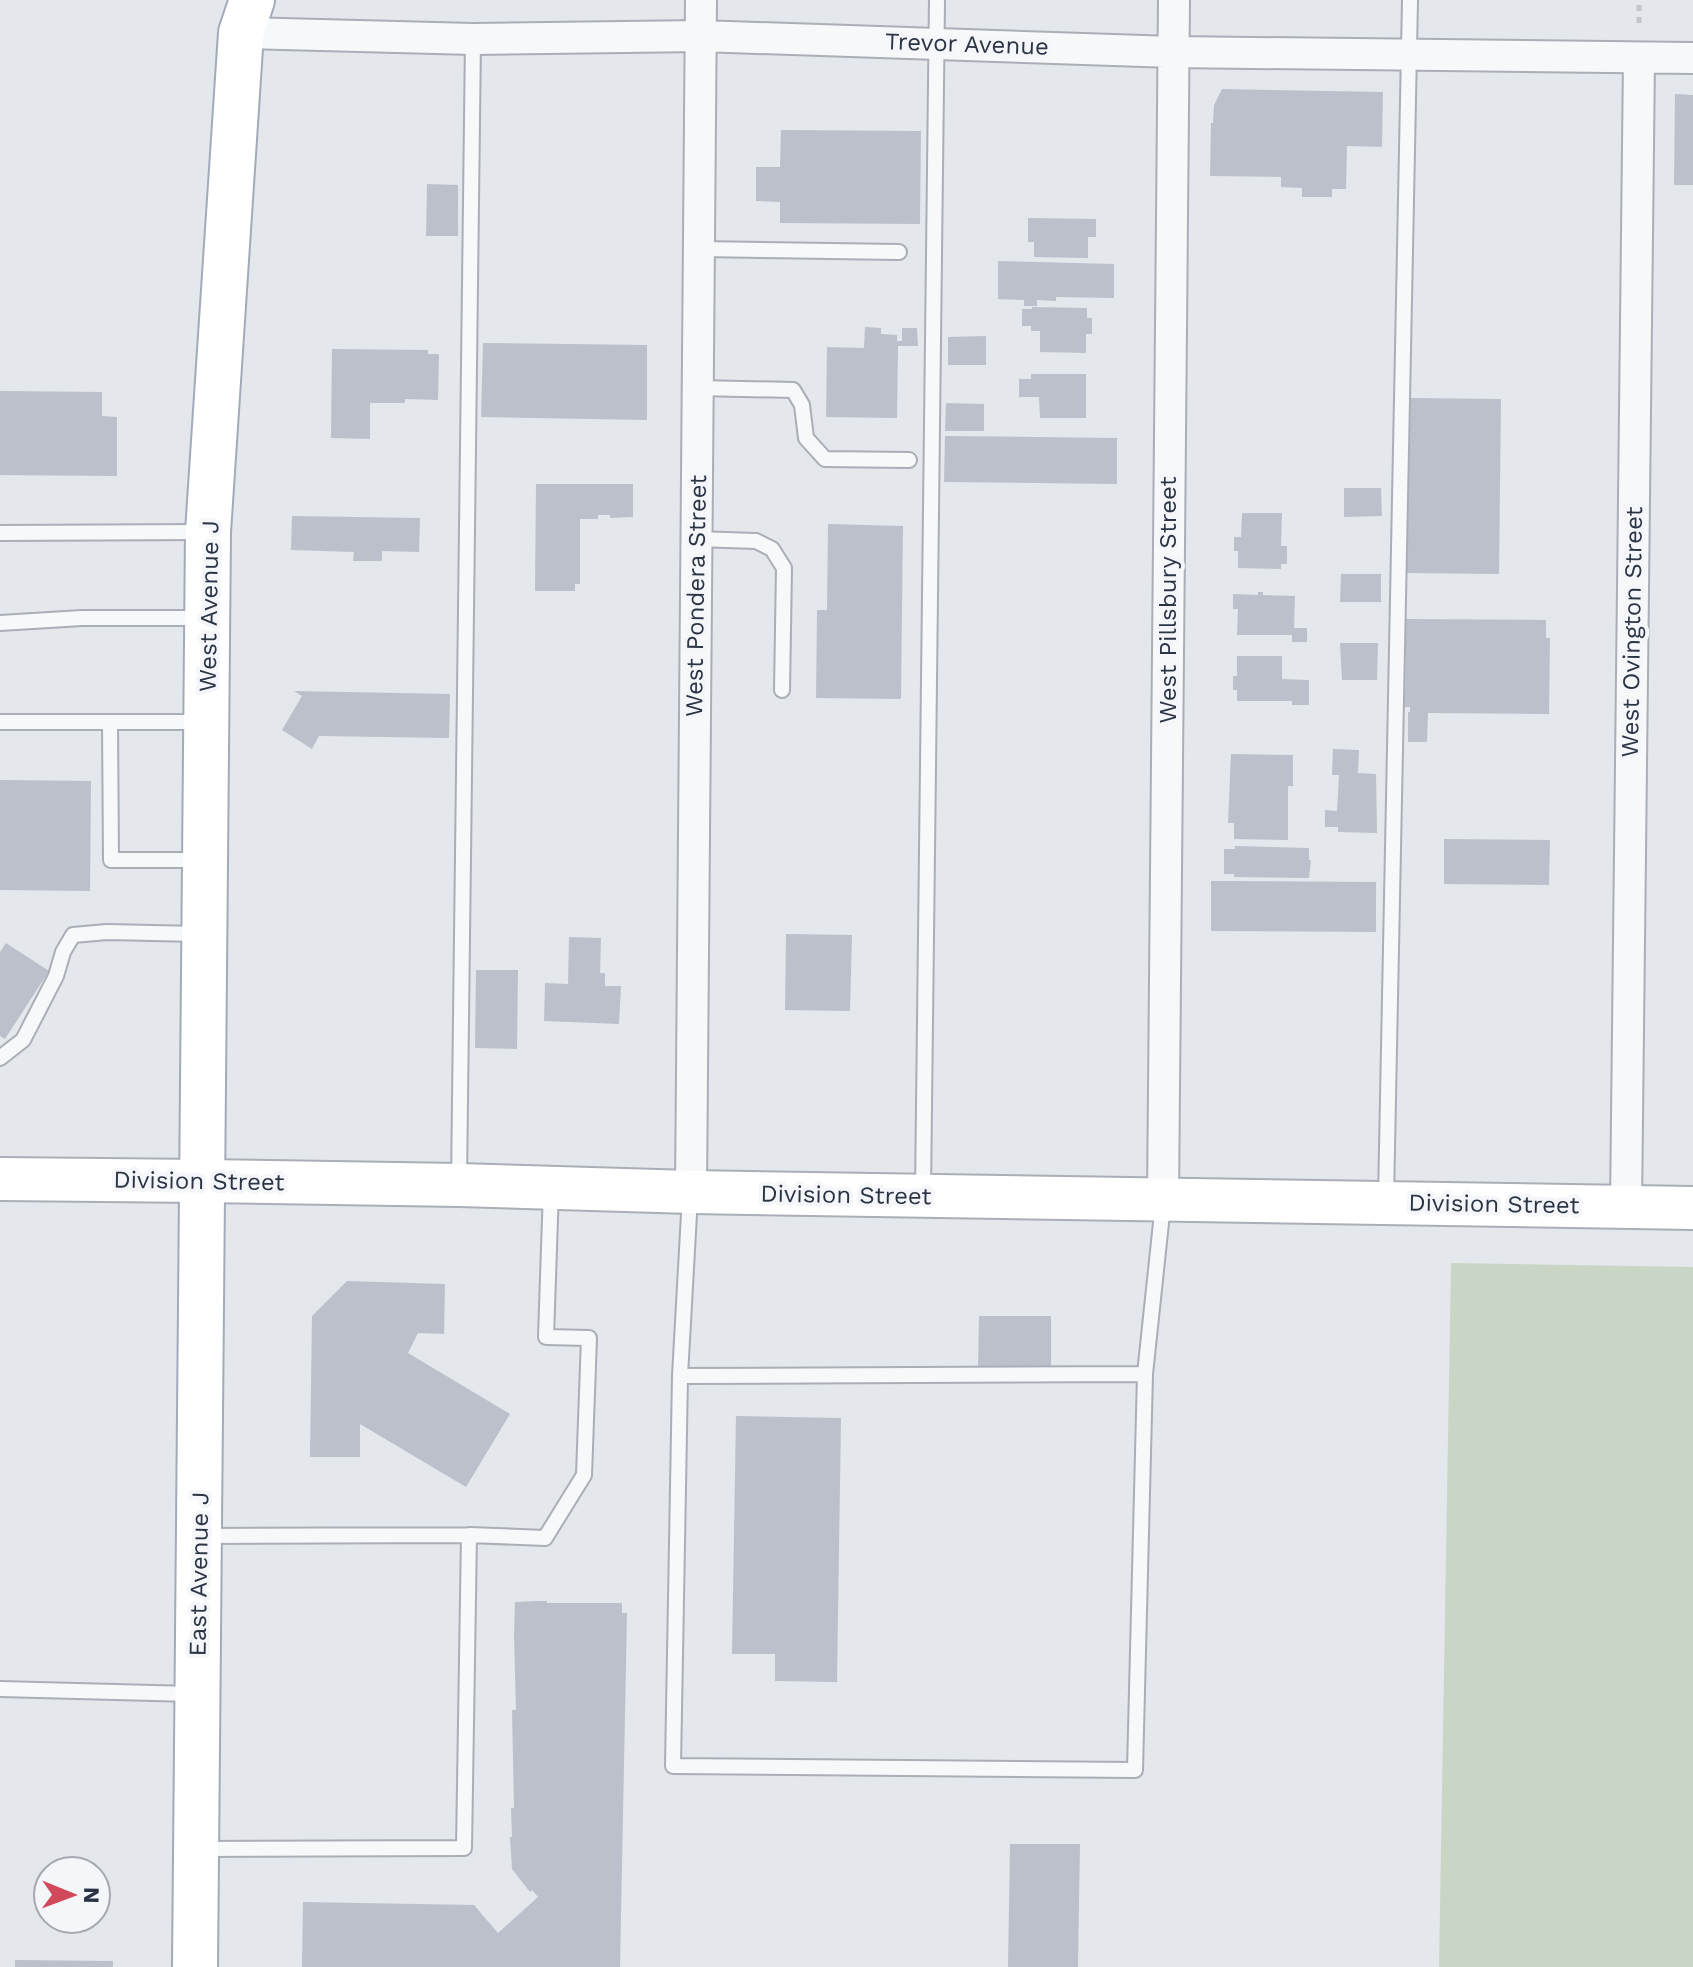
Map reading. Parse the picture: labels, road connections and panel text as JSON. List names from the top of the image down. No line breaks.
{"streets":{"main road":["West Avenue J","Division Street","East Avenue J"],"street":["Trevor Avenue","West Pondera Street","West Pillsbury Street","West Ovington Street"]},"crossings":[["Trevor Avenue","West Pondera Street"],["Trevor Avenue","West Pillsbury Street"],["Trevor Avenue","West Avenue J"],["Trevor Avenue","West Ovington Street"],["West Pondera Street","Division Street"],["West Pillsbury Street","Division Street"],["West Avenue J","Division Street"],["West Avenue J","East Avenue J"],["West Ovington Street","Division Street"],["Division Street","East Avenue J"]],"north":"right"}
